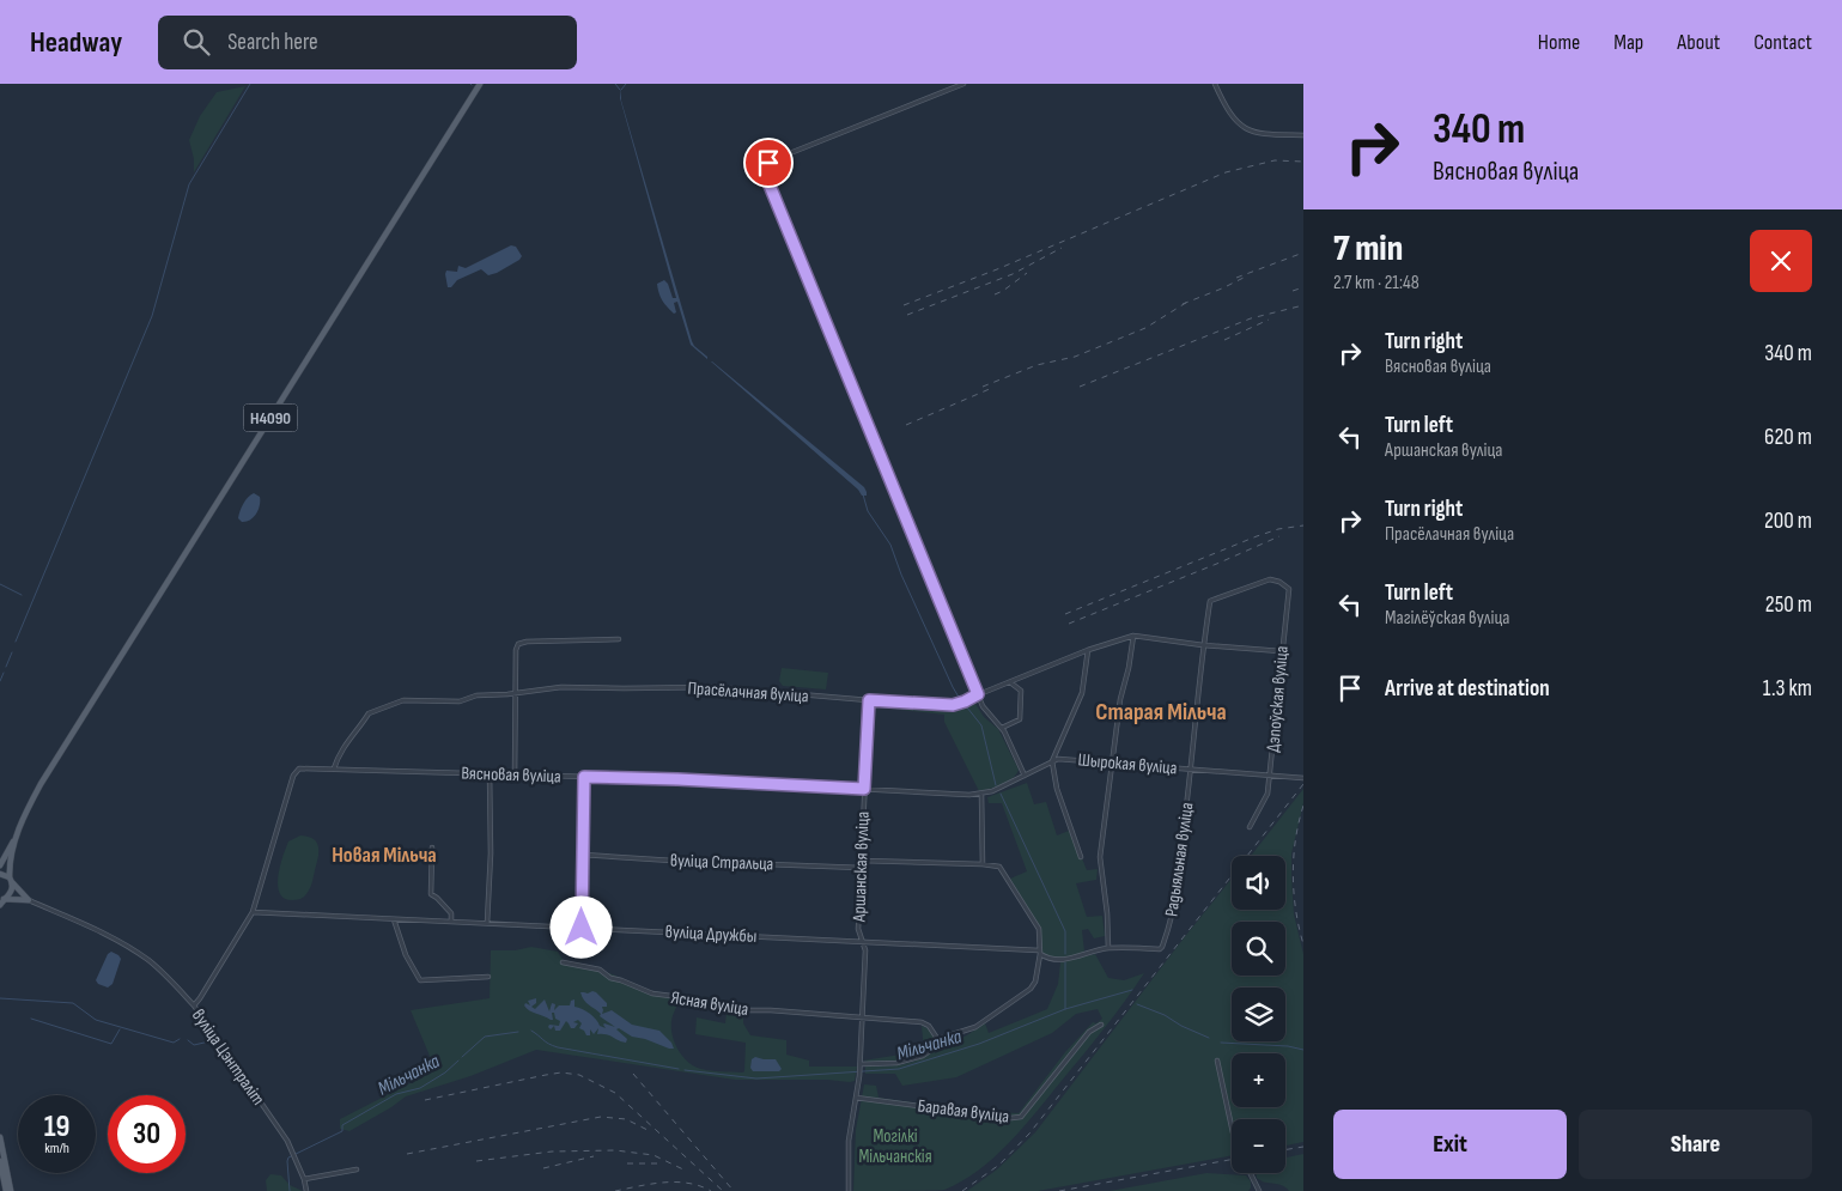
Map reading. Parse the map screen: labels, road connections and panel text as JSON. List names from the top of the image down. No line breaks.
{"streets":{"main road":["Н4090"],"street":["Прасёлачная вуліца","Дэпоўская вуліца","Шырокая вуліца","Вясновая вуліца","Радыяльная вуліца","вуліца Стральца","Аршанская вуліца","вуліца Дружбы","Ясная вуліца","вуліца Цэнтраліт","Баравая вуліца"]},"crossings":[["Прасёлачная вуліца","Вясновая вуліца"],["Прасёлачная вуліца","Аршанская вуліца"],["Дэпоўская вуліца","Шырокая вуліца"],["Дэпоўская вуліца","Радыяльная вуліца"],["Шырокая вуліца","Вясновая вуліца"],["Шырокая вуліца","Радыяльная вуліца"],["Вясновая вуліца","Аршанская вуліца"],["Вясновая вуліца","вуліца Дружбы"],["Радыяльная вуліца","вуліца Дружбы"],["вуліца Стральца","Аршанская вуліца"],["Аршанская вуліца","вуліца Дружбы"],["Аршанская вуліца","Ясная вуліца"],["Аршанская вуліца","Баравая вуліца"]],"districts":["Старая Мільча","Новая Мільча"],"water":["Мільчанка"],"parks":["Могілкі Мільчанскія"],"page":{"header":"Headway","search":"Search here","nav":["Home","Map","About","Contact"],"turn":["340 m","Вясновая вуліца"],"heading":["7 min","2.7 km · 21:48"],"list":[{"name":"Turn right","note":"Вясновая вуліца","value":"340 m"},{"name":"Turn left","note":"Аршанская вуліца","value":"620 m"},{"name":"Turn right","note":"Прасёлачная вуліца","value":"200 m"},{"name":"Turn left","note":"Магілёўская вуліца","value":"250 m"},{"name":"Arrive at destination","value":"1.3 km"}],"map_buttons":["+","−"],"speed":"19 km/h","limit":"30","buttons":["Exit","Share"]}}
